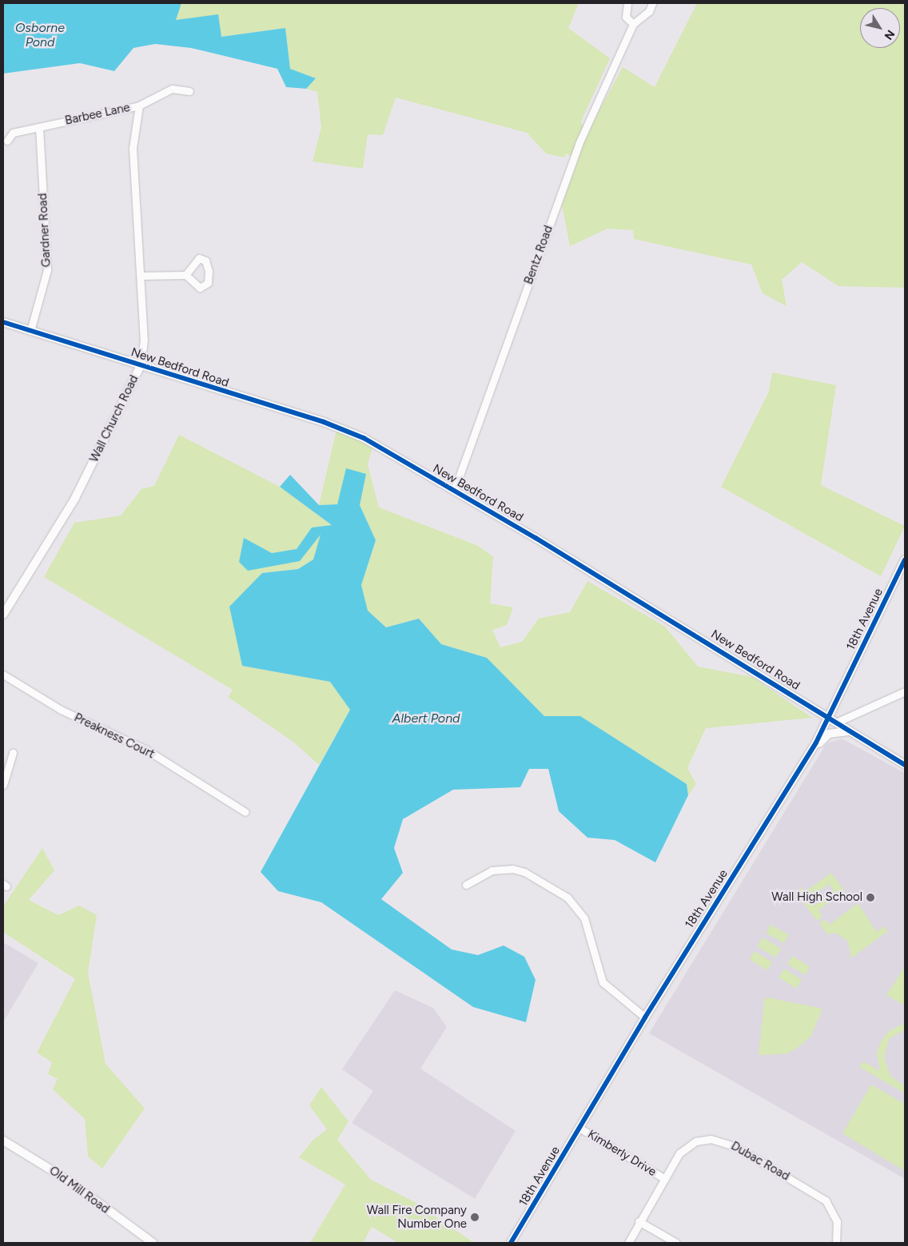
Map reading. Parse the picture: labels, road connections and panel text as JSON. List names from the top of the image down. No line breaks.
{"streets":{"street":["Barbee Lane","Gardner Road","Bentz Road","New Bedford Road","Wall Church Road","18th Avenue","Preakness Court","Kimberly Drive","Dubac Road","Old Mill Road"]},"crossings":[["Barbee Lane","Gardner Road"],["Barbee Lane","Wall Church Road"],["Gardner Road","New Bedford Road"],["Bentz Road","New Bedford Road"],["New Bedford Road","Wall Church Road"],["New Bedford Road","18th Avenue"],["18th Avenue","Kimberly Drive"],["Kimberly Drive","Dubac Road"]],"water":["Osborne Pond","Albert Pond"],"places":["Wall High School","Wall Fire Company Number One"],"north":"bottom right"}
